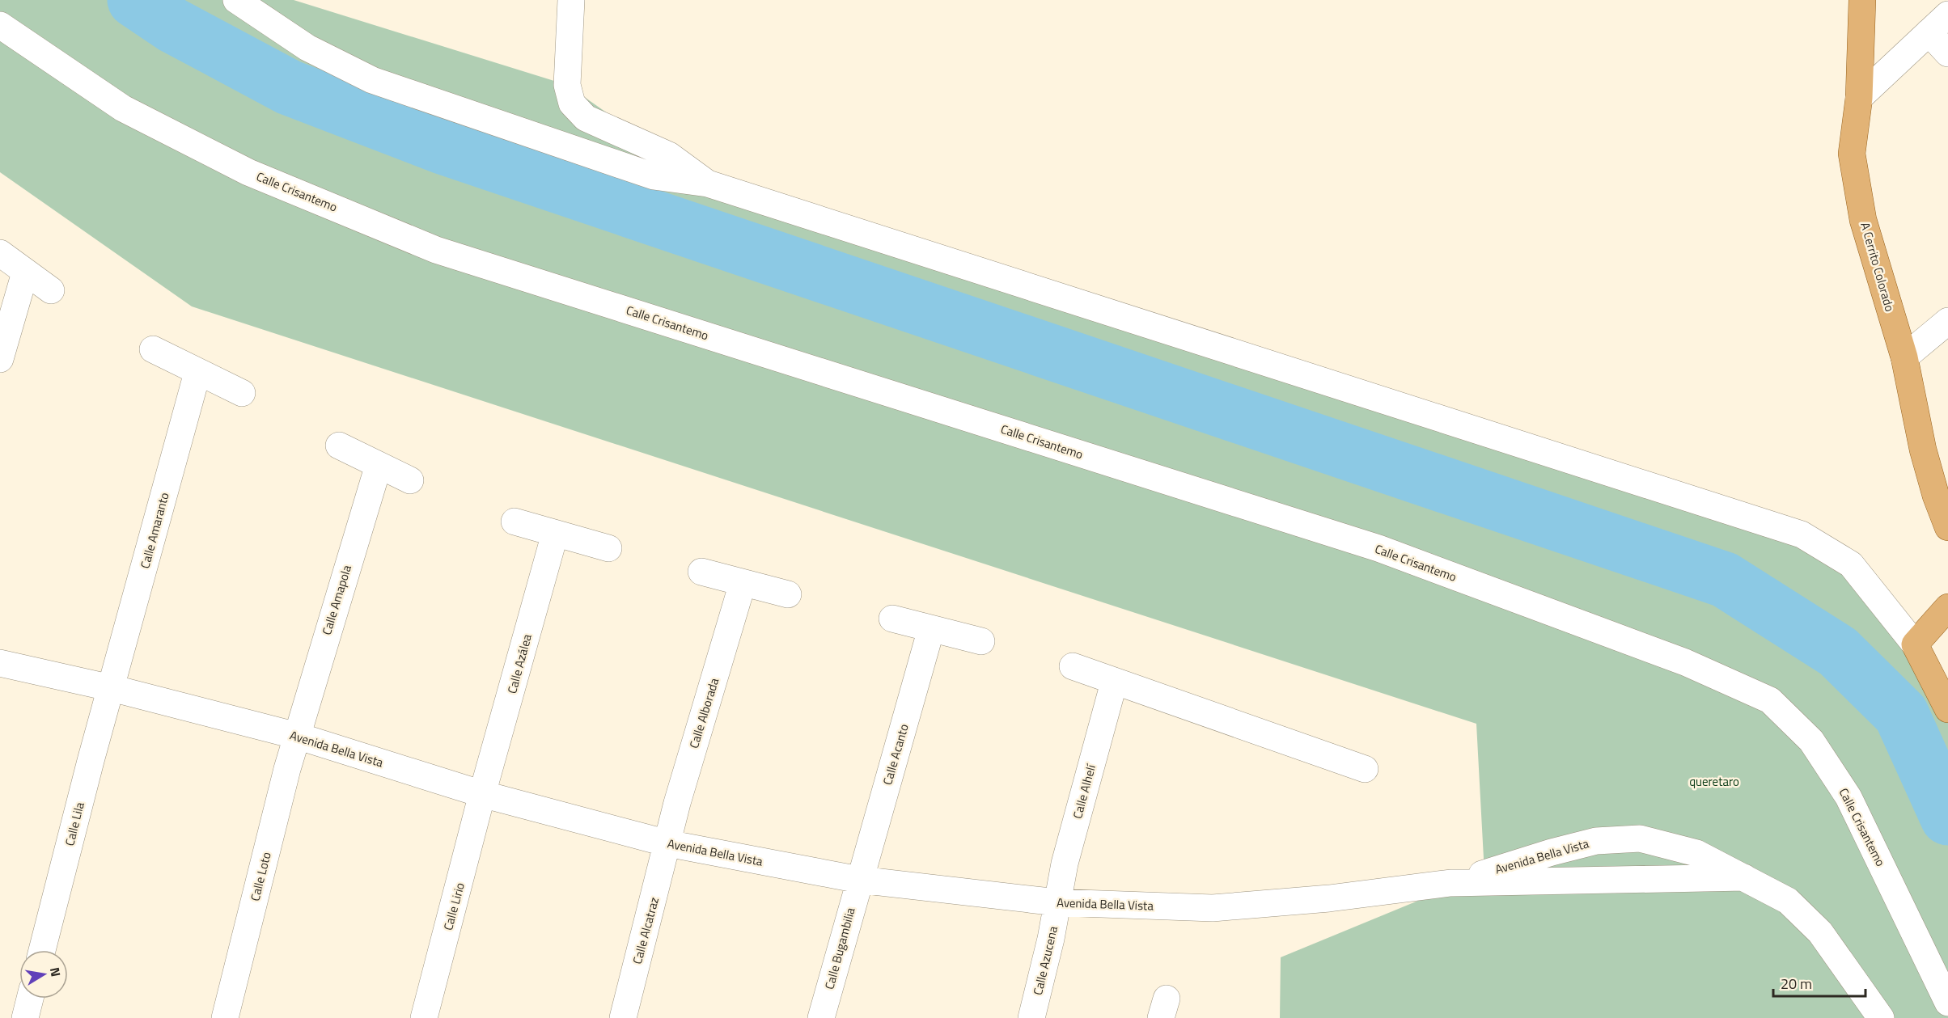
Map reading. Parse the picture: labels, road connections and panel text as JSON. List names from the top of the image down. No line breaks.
{"streets":{"main road":["A Cerrito Colorado"],"street":["Calle Crisantemo","Calle Amaranto","Calle Amapola","Calle Azálea","Calle Alborada","Avenida Bella Vista","Calle Acanto","Calle Alhelí","Calle Lila","Calle Loto","Calle Lirio","Calle Alcatraz","Calle Bugambilia","Calle Azucena"]},"crossings":[["Calle Amaranto","Avenida Bella Vista"],["Calle Amaranto","Calle Lila"],["Calle Amapola","Avenida Bella Vista"],["Calle Amapola","Calle Loto"],["Calle Azálea","Avenida Bella Vista"],["Calle Azálea","Calle Lirio"],["Calle Alborada","Avenida Bella Vista"],["Calle Alborada","Calle Alcatraz"],["Avenida Bella Vista","Calle Acanto"],["Avenida Bella Vista","Calle Alhelí"],["Avenida Bella Vista","Calle Lila"],["Avenida Bella Vista","Calle Loto"],["Avenida Bella Vista","Calle Lirio"],["Avenida Bella Vista","Calle Alcatraz"],["Avenida Bella Vista","Calle Bugambilia"],["Avenida Bella Vista","Calle Azucena"],["Calle Acanto","Calle Bugambilia"],["Calle Alhelí","Calle Azucena"]],"parks":["queretaro"],"scale_bar":"20 m","north":"right"}
